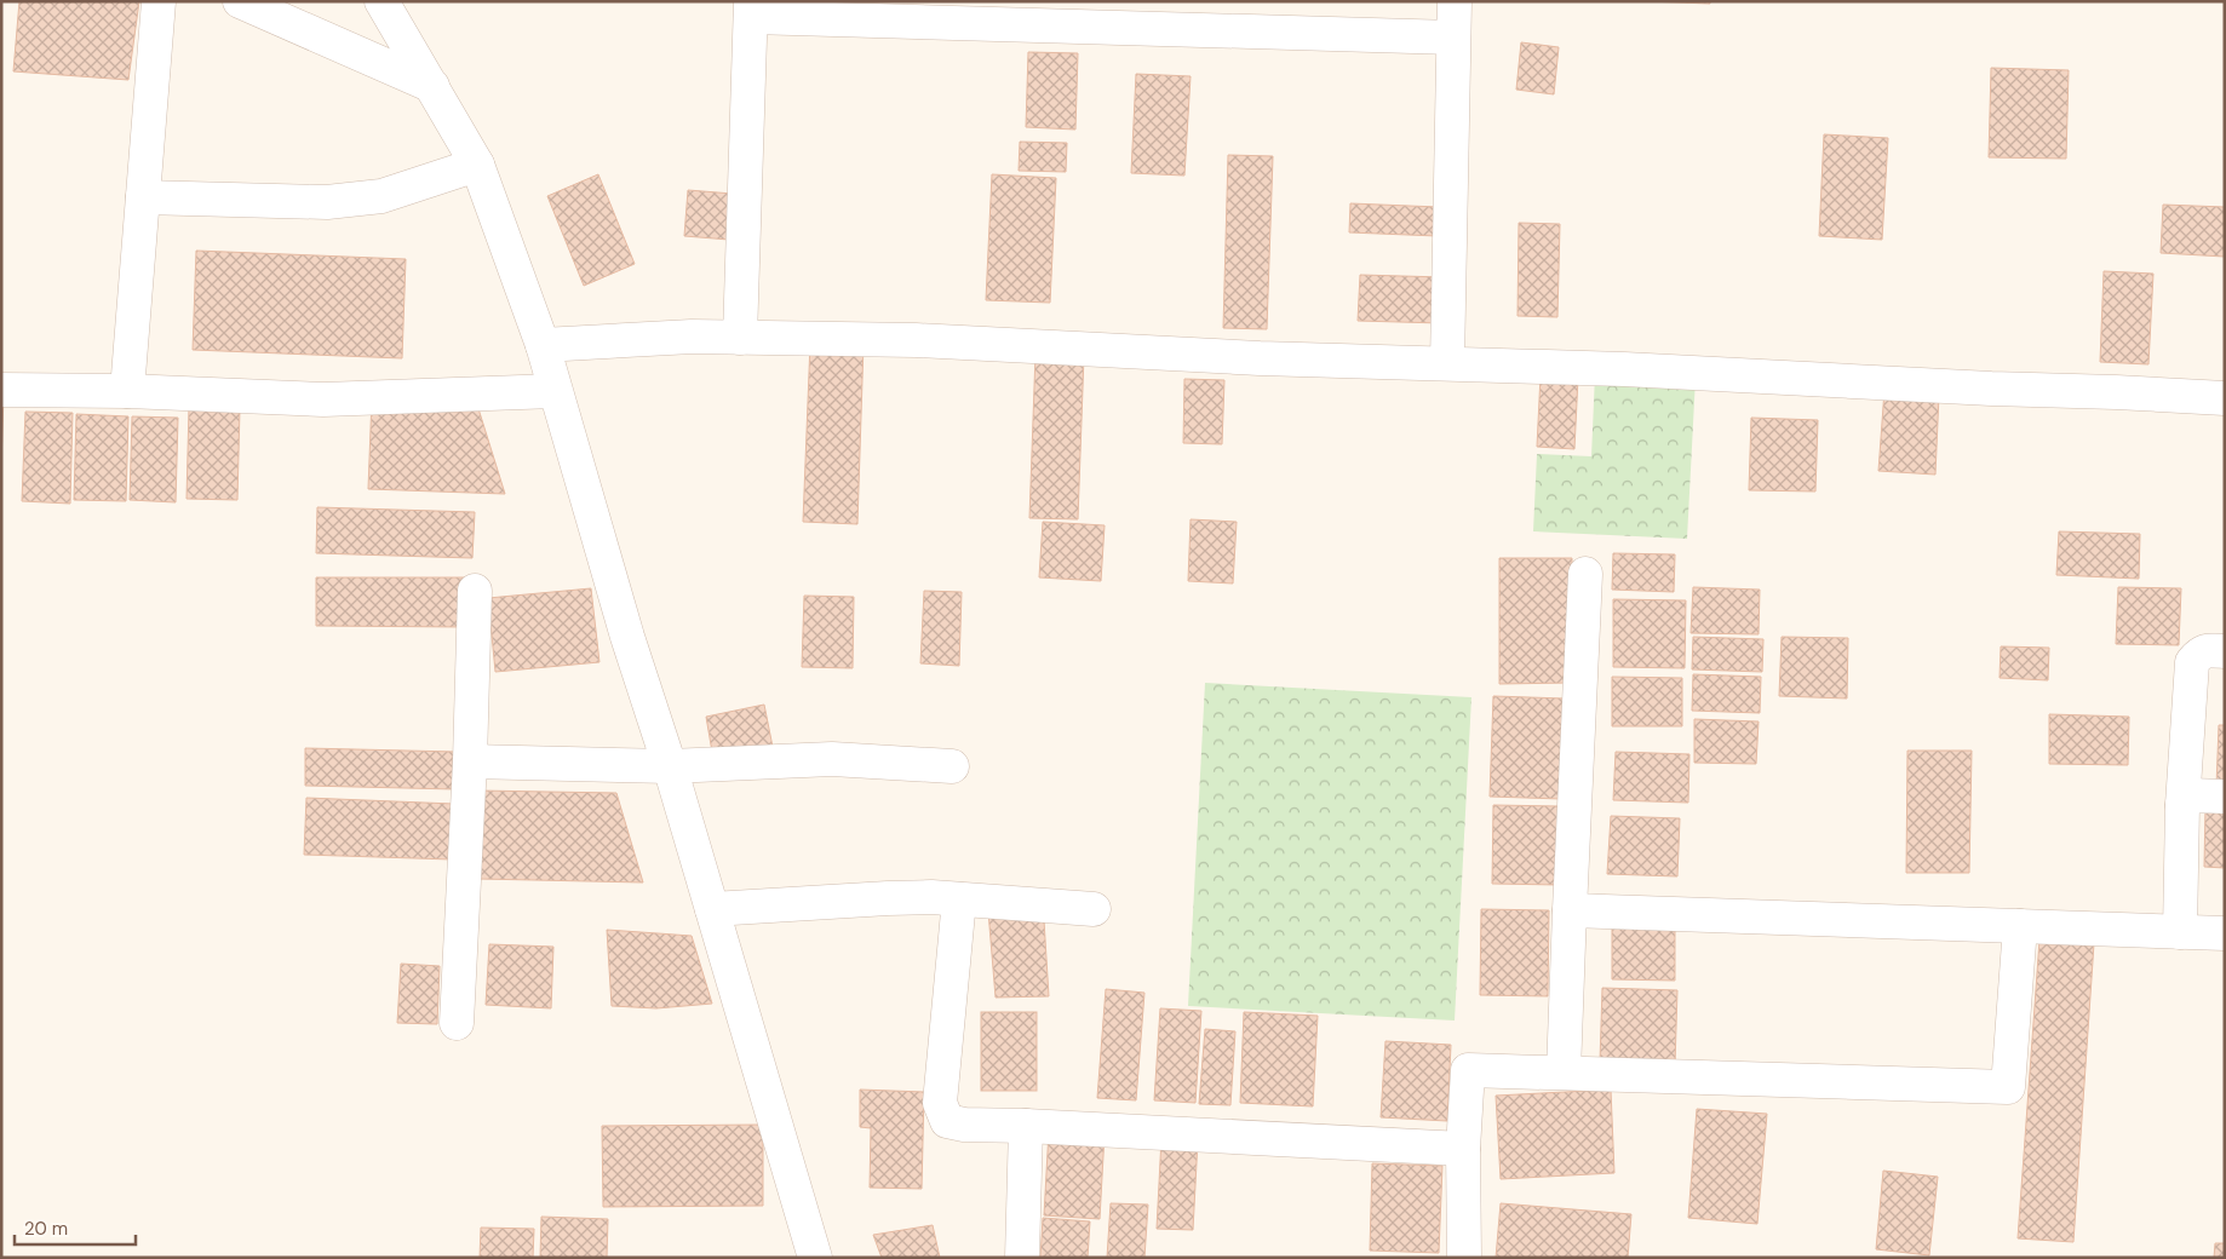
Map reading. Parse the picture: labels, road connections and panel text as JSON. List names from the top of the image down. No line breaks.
{"scale_bar":"20 m"}
